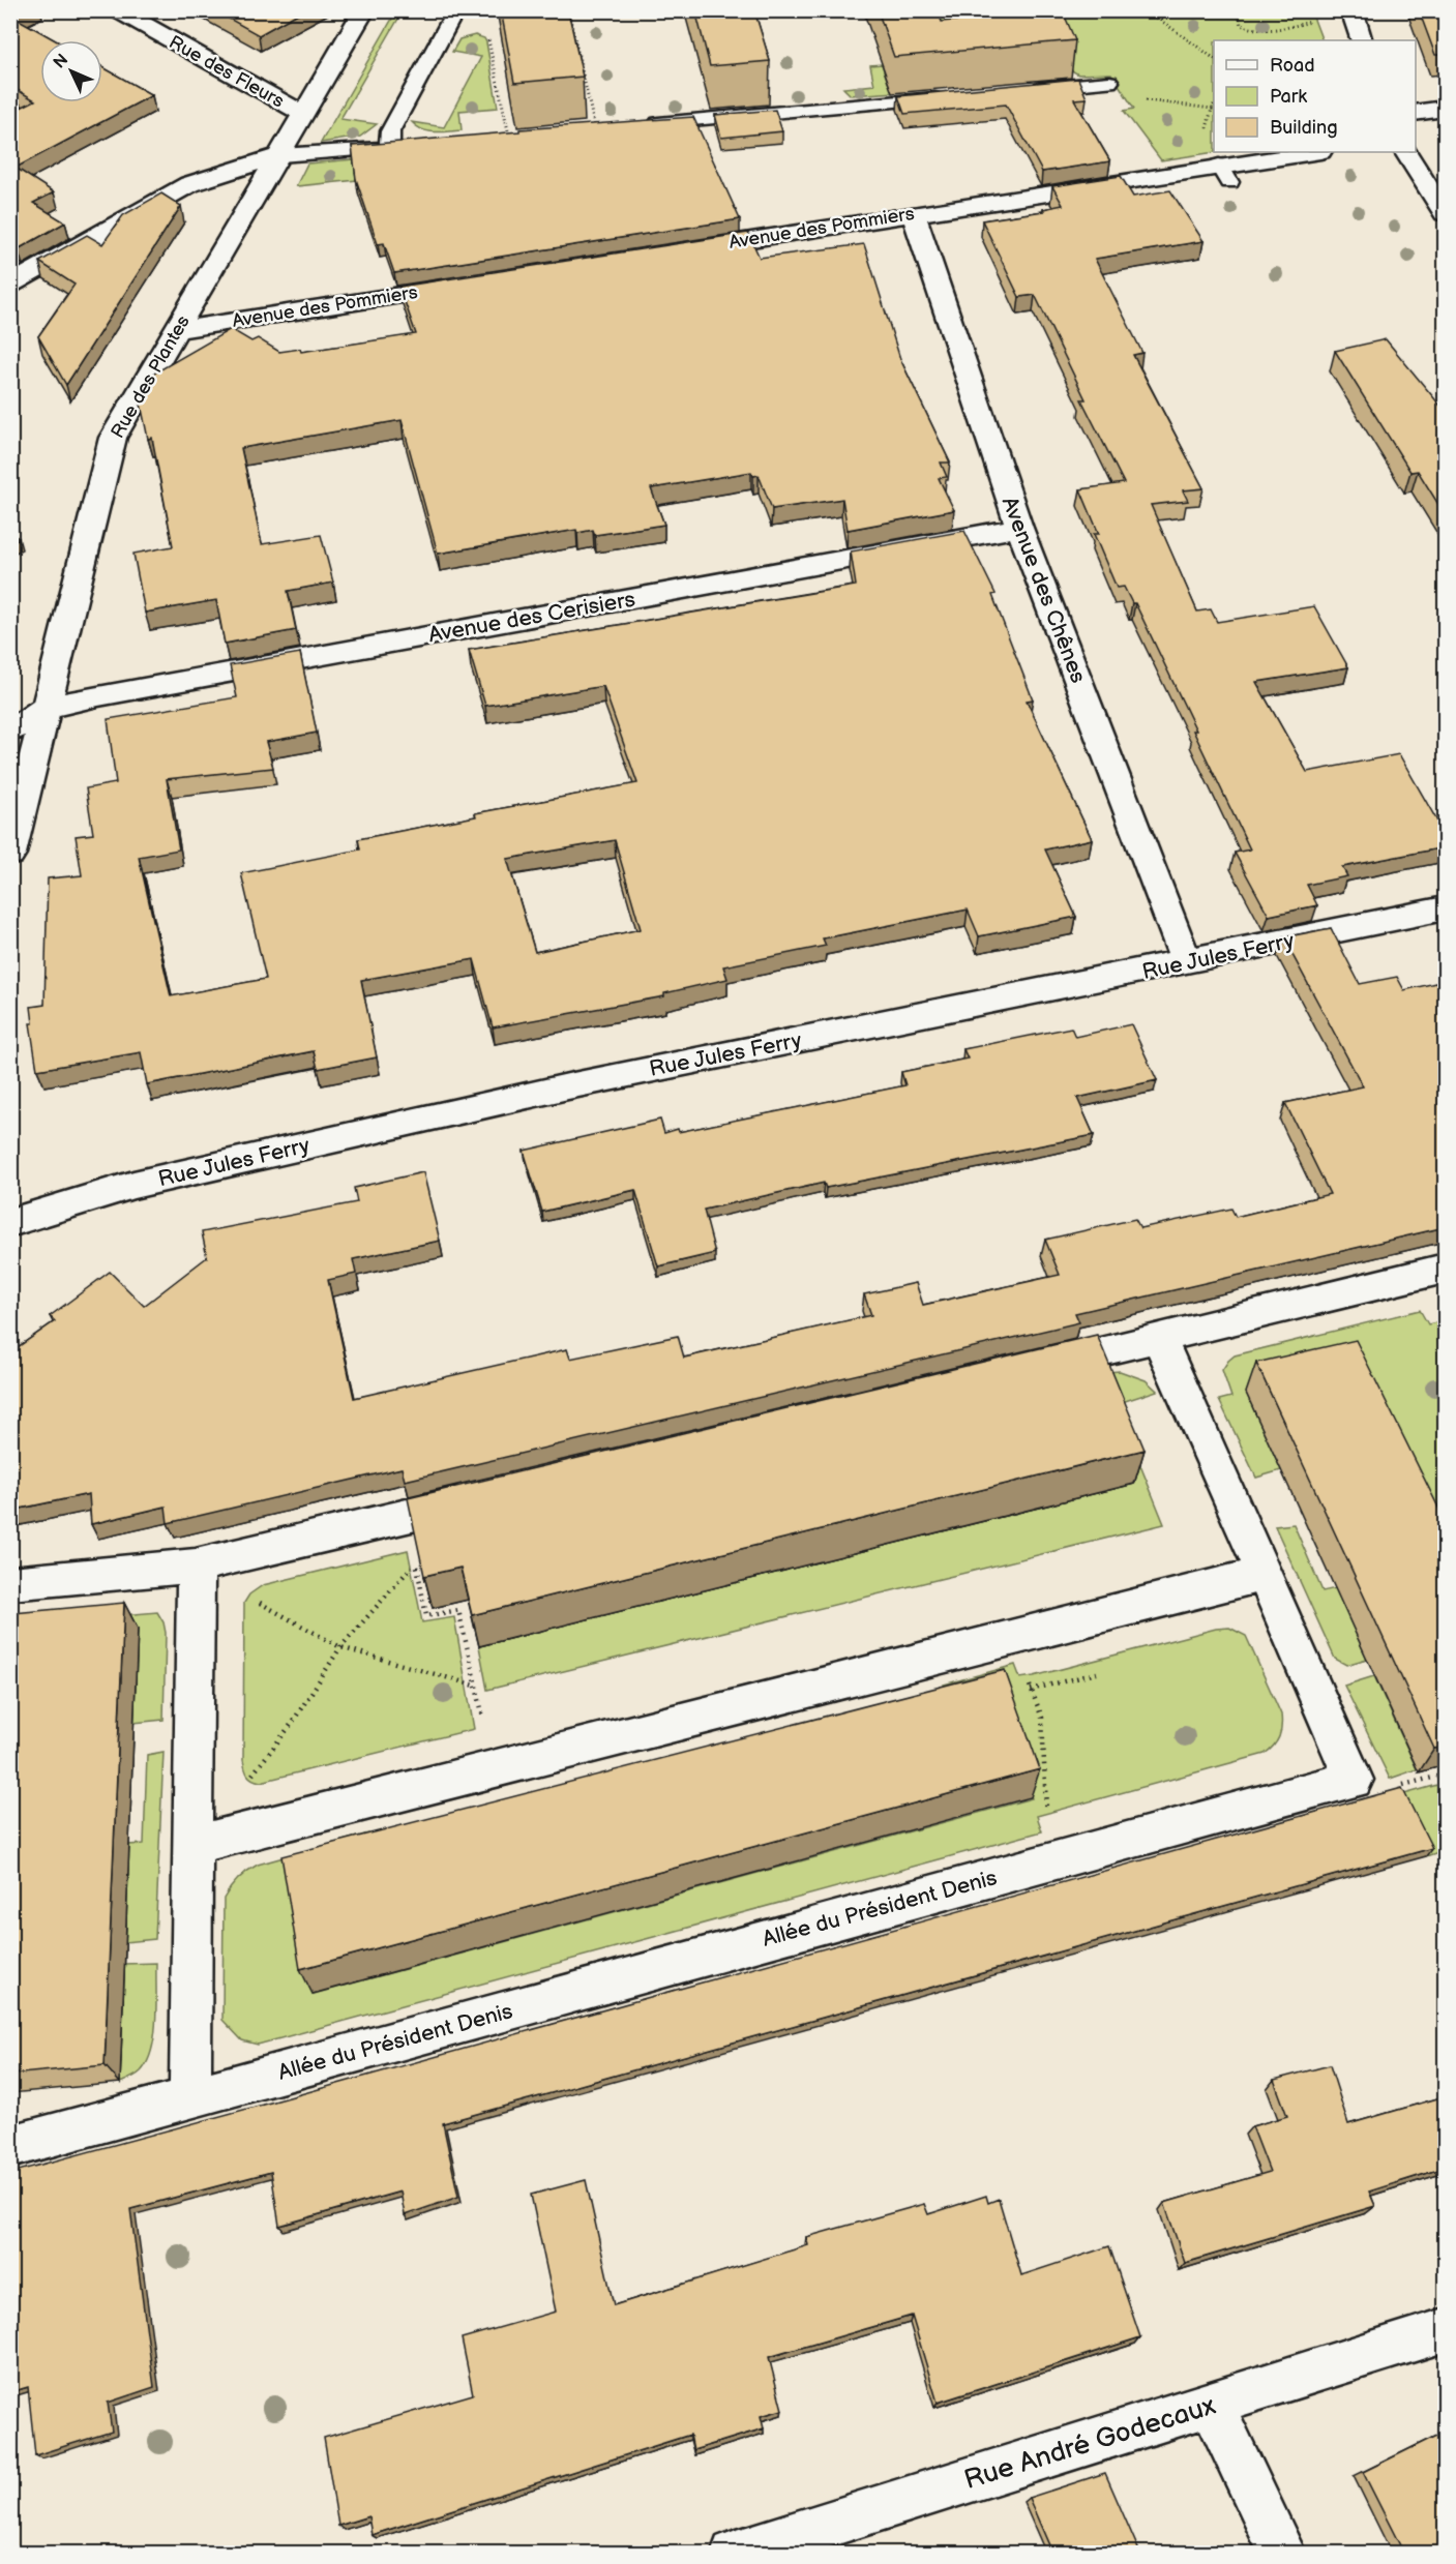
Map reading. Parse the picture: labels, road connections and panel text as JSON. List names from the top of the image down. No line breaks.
{"streets":{"street":["Rue des Fleurs","Avenue des Pommiers","Rue des Plantes","Avenue des Chênes","Avenue des Cerisiers","Rue Jules Ferry","Allée du Président Denis","Rue André Godecaux"]},"crossings":[["Rue des Fleurs","Rue des Plantes"],["Avenue des Pommiers","Rue des Plantes"],["Avenue des Pommiers","Avenue des Chênes"],["Rue des Plantes","Avenue des Cerisiers"],["Avenue des Chênes","Avenue des Cerisiers"],["Avenue des Chênes","Rue Jules Ferry"]],"legend":["Road","Park","Building"],"north":"top left"}
